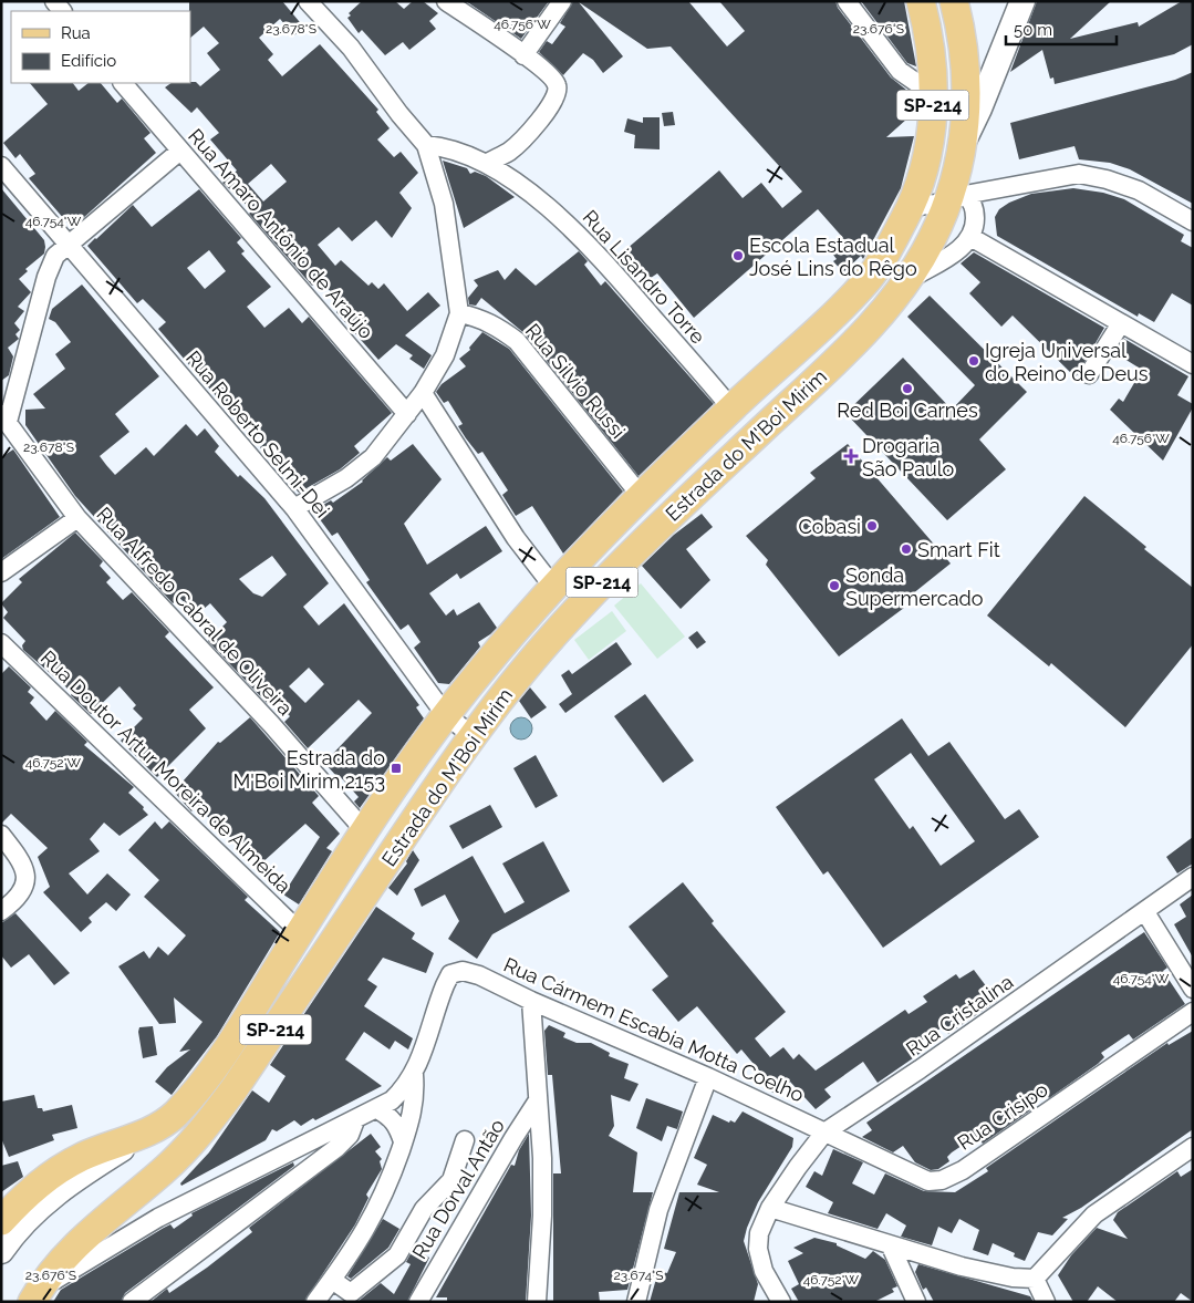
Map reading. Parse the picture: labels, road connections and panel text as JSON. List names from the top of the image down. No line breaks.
{"streets":{"main road":["SP-214","Estrada do M'Boi Mirim"],"street":["Rua Amaro Antônio de Araújo","Rua Lisandro Torre","Rua Silvio Russi","Rua Roberto Selmi-Dei","Rua Alfredo Cabral de Oliveira","Rua Doutor Artur Moreira de Almeida","Rua Cristalina","Rua Cármem Escabia Motta Coelho","Rua Crisipo","Rua Dorval Antão"]},"crossings":[["Rua Lisandro Torre","Estrada do M'Boi Mirim"],["Rua Silvio Russi","Estrada do M'Boi Mirim"],["Rua Roberto Selmi-Dei","Estrada do M'Boi Mirim"],["Estrada do M'Boi Mirim","Rua Alfredo Cabral de Oliveira"],["Estrada do M'Boi Mirim","Rua Doutor Artur Moreira de Almeida"],["Rua Cristalina","Rua Cármem Escabia Motta Coelho"],["Rua Cristalina","Rua Crisipo"],["Rua Cármem Escabia Motta Coelho","Rua Crisipo"]],"places":{"other":["Escola Estadual José Lins do Rêgo","Igreja Universal do Reino de Deus","Red Boi Carnes","Cobasi","Smart Fit","Sonda Supermercado"],"health":["Drogaria São Paulo"],"transit":["Estrada do M'Boi Mirim,2153"]},"legend":["Rua","Edifício"],"scale_bar":"50 m","coordinates":["46.756°W","23.678°S","23.676°S","46.754°W","46.752°W","23.674°S"]}
